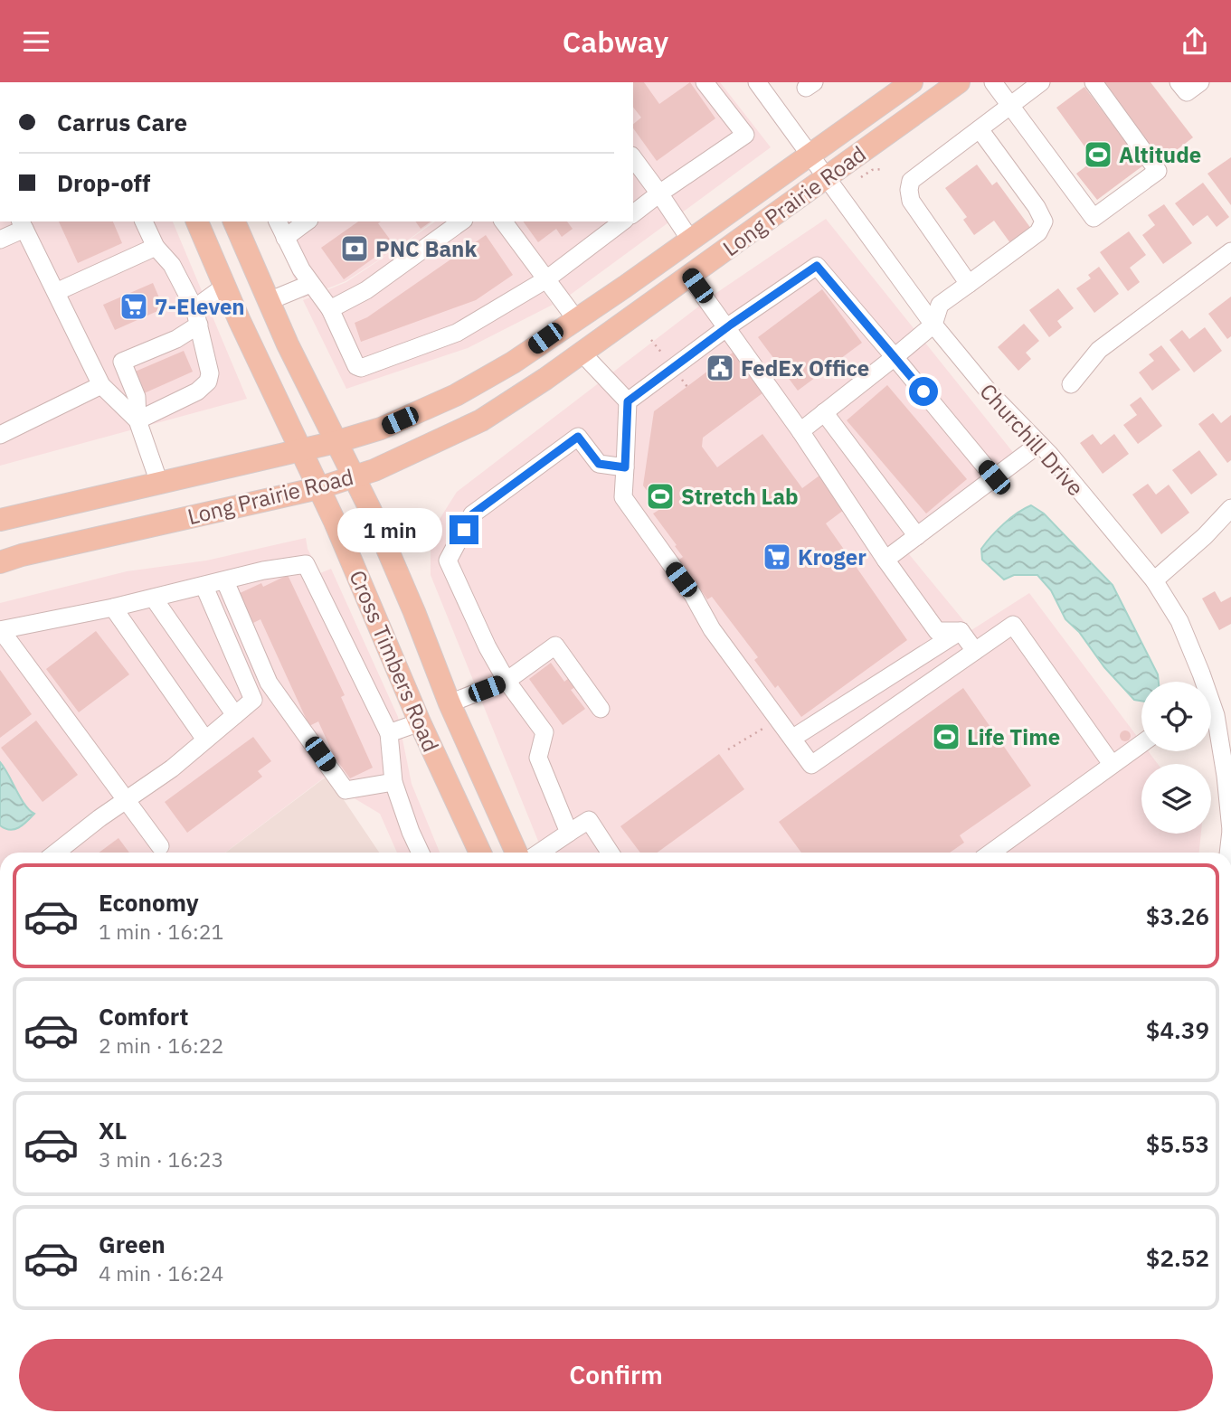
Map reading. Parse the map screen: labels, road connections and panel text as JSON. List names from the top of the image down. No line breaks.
{"streets":{"main road":["Long Prairie Road","Cross Timbers Road"],"street":["Churchill Drive"]},"crossings":[["Long Prairie Road","Churchill Drive"],["Long Prairie Road","Cross Timbers Road"]],"places":{"sports":["Altitude","Stretch Lab","Life Time"],"bank":["PNC Bank"],"supermarket":["7-Eleven","Kroger"],"public building":["FedEx Office"]},"page":{"header":"Cabway","banner":["Carrus Care","Drop-off"],"bubble":"1 min","list":[{"name":"Economy","note":"1 min · 16:21","value":"$3.26"},{"name":"Comfort","note":"2 min · 16:22","value":"$4.39"},{"name":"XL","note":"3 min · 16:23","value":"$5.53"},{"name":"Green","note":"4 min · 16:24","value":"$2.52"}],"buttons":"Confirm"}}
